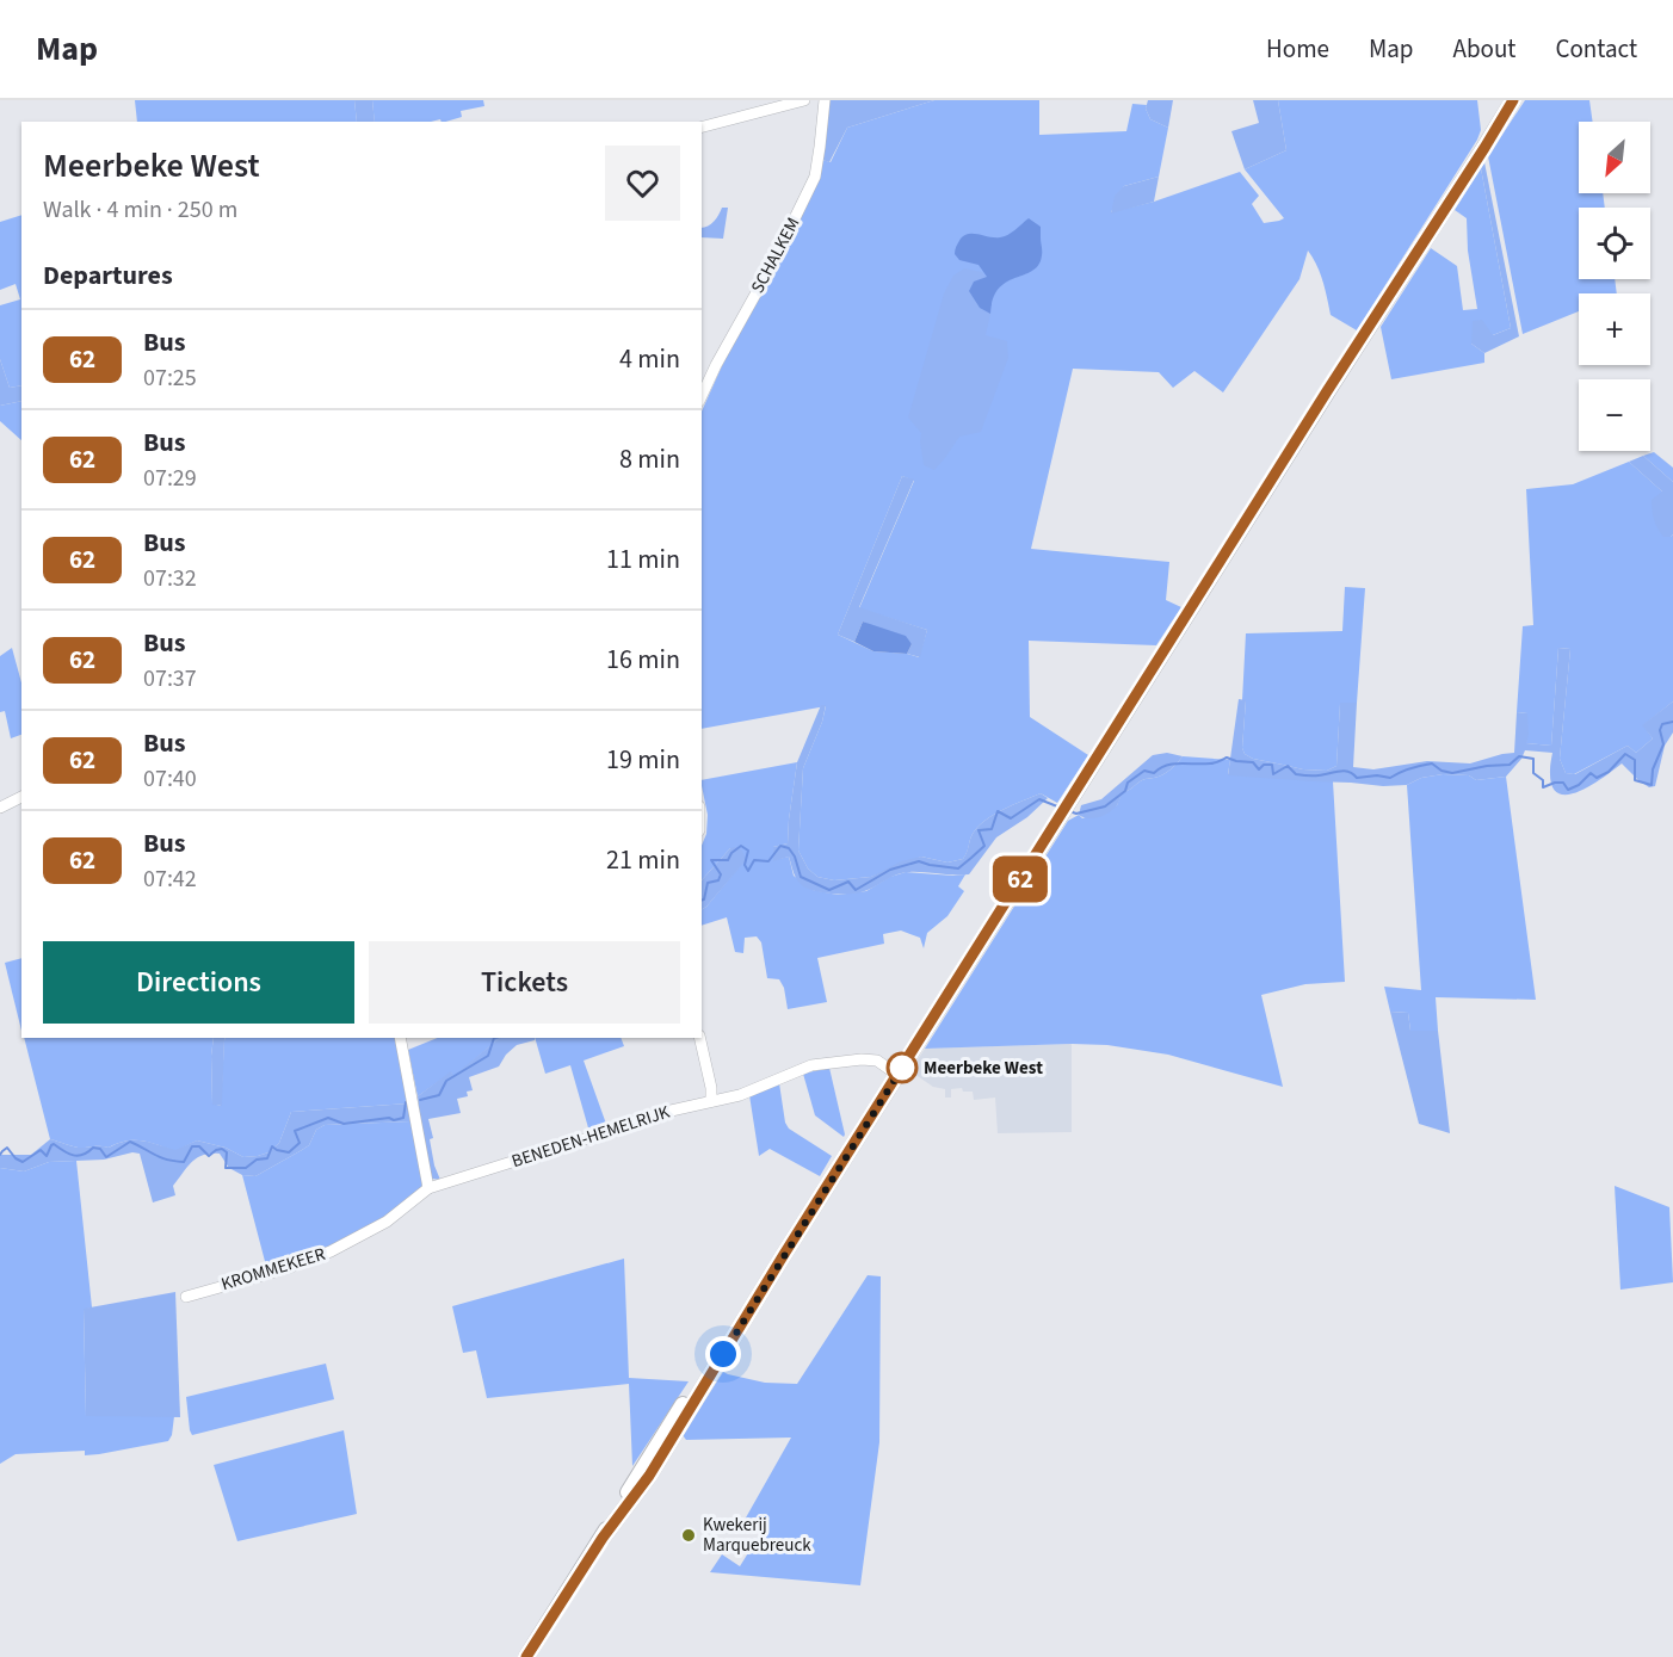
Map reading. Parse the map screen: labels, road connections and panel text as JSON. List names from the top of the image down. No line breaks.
{"streets":{"street":["SCHALKEM","BENEDEN-HEMELRIJK","KROMMEKEER"]},"crossings":[["BENEDEN-HEMELRIJK","KROMMEKEER"]],"places":["Meerbeke West","Kwekerij Marquebreuck"],"lines":["bus line 62"],"north":"bottom left","page":{"header":"Map","nav":["Home","Map","About","Contact"],"on_map":"62","map_buttons":["+","−"],"heading":[["Meerbeke West","Walk · 4 min · 250 m"],"Departures"],"list":[{"mark":"62","name":"Bus","note":"07:25","value":"4 min"},{"mark":"62","name":"Bus","note":"07:29","value":"8 min"},{"mark":"62","name":"Bus","note":"07:32","value":"11 min"},{"mark":"62","name":"Bus","note":"07:37","value":"16 min"},{"mark":"62","name":"Bus","note":"07:40","value":"19 min"},{"mark":"62","name":"Bus","note":"07:42","value":"21 min"}],"buttons":["Directions","Tickets"]}}
